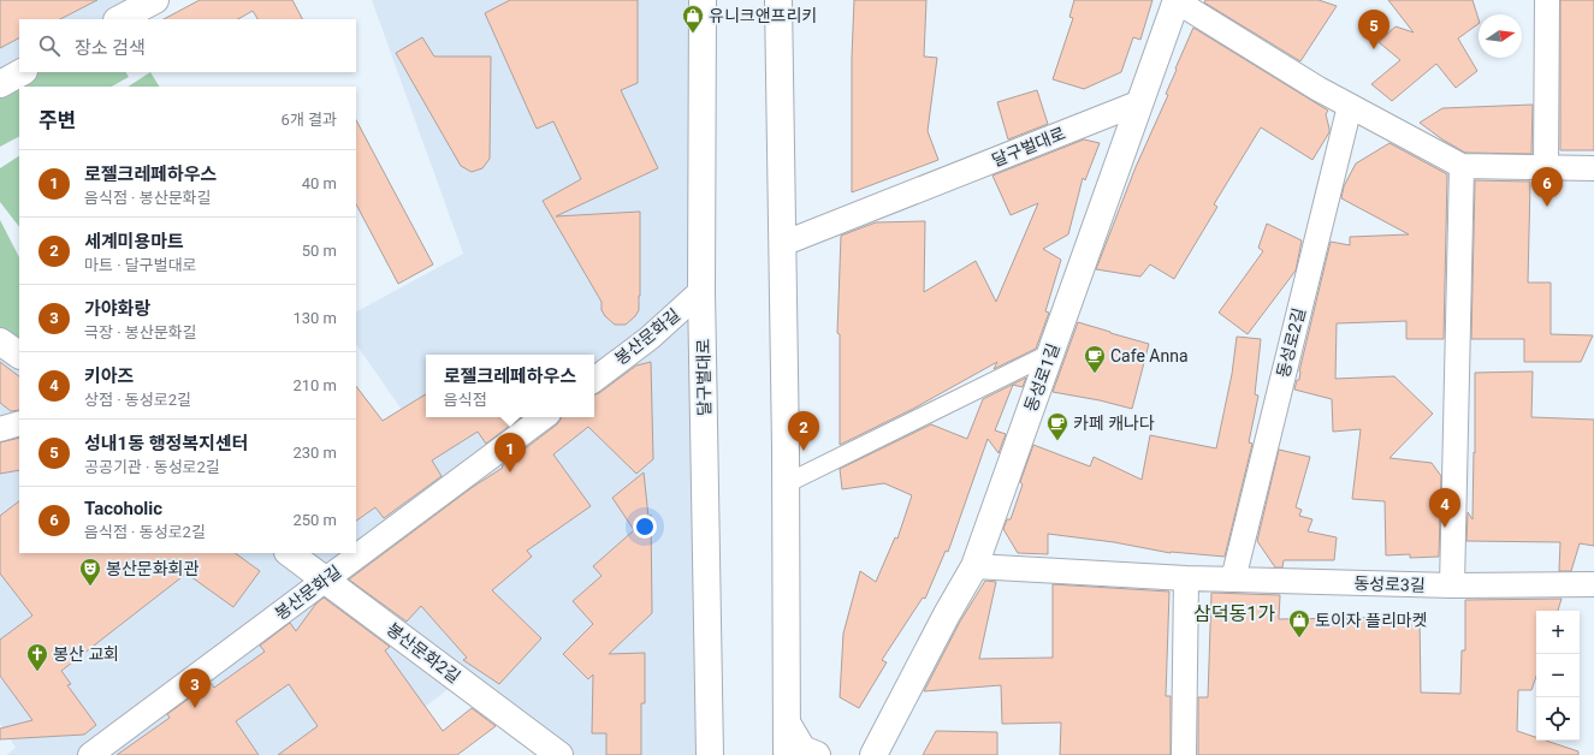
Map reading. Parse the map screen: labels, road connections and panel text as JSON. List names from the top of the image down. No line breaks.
{"streets":{"main road":["달구벌대로","동성로1길","봉산문화2길"],"street":["봉산문화길","동성로2길","동성로3길"]},"crossings":[["달구벌대로","봉산문화길"],["달구벌대로","동성로1길"],["봉산문화길","봉산문화2길"],["동성로2길","동성로3길"],["동성로1길","동성로3길"]],"districts":["삼덕동1가"],"places":{"shop":["유니크앤프리키","토이자 플리마켓"],"cafe":["Cafe Anna","카페 캐나다"],"theatre":["봉산문화회관"],"church":["봉산 교회"]},"north":"right","page":{"pins":["5","6","2","1","4","3"],"search":"장소 검색","heading":["주변","6개 결과"],"list":[{"mark":"1","name":"로젤크레페하우스","note":"음식점 · 봉산문화길","value":"40 m"},{"mark":"2","name":"세계미용마트","note":"마트 · 달구벌대로","value":"50 m"},{"mark":"3","name":"가야화랑","note":"극장 · 봉산문화길","value":"130 m"},{"mark":"4","name":"키아즈","note":"상점 · 동성로2길","value":"210 m"},{"mark":"5","name":"성내1동 행정복지센터","note":"공공기관 · 동성로2길","value":"230 m"},{"mark":"6","name":"Tacoholic","note":"음식점 · 동성로2길","value":"250 m"}],"popup":["로젤크레페하우스","음식점"],"map_buttons":["+","−"]}}
